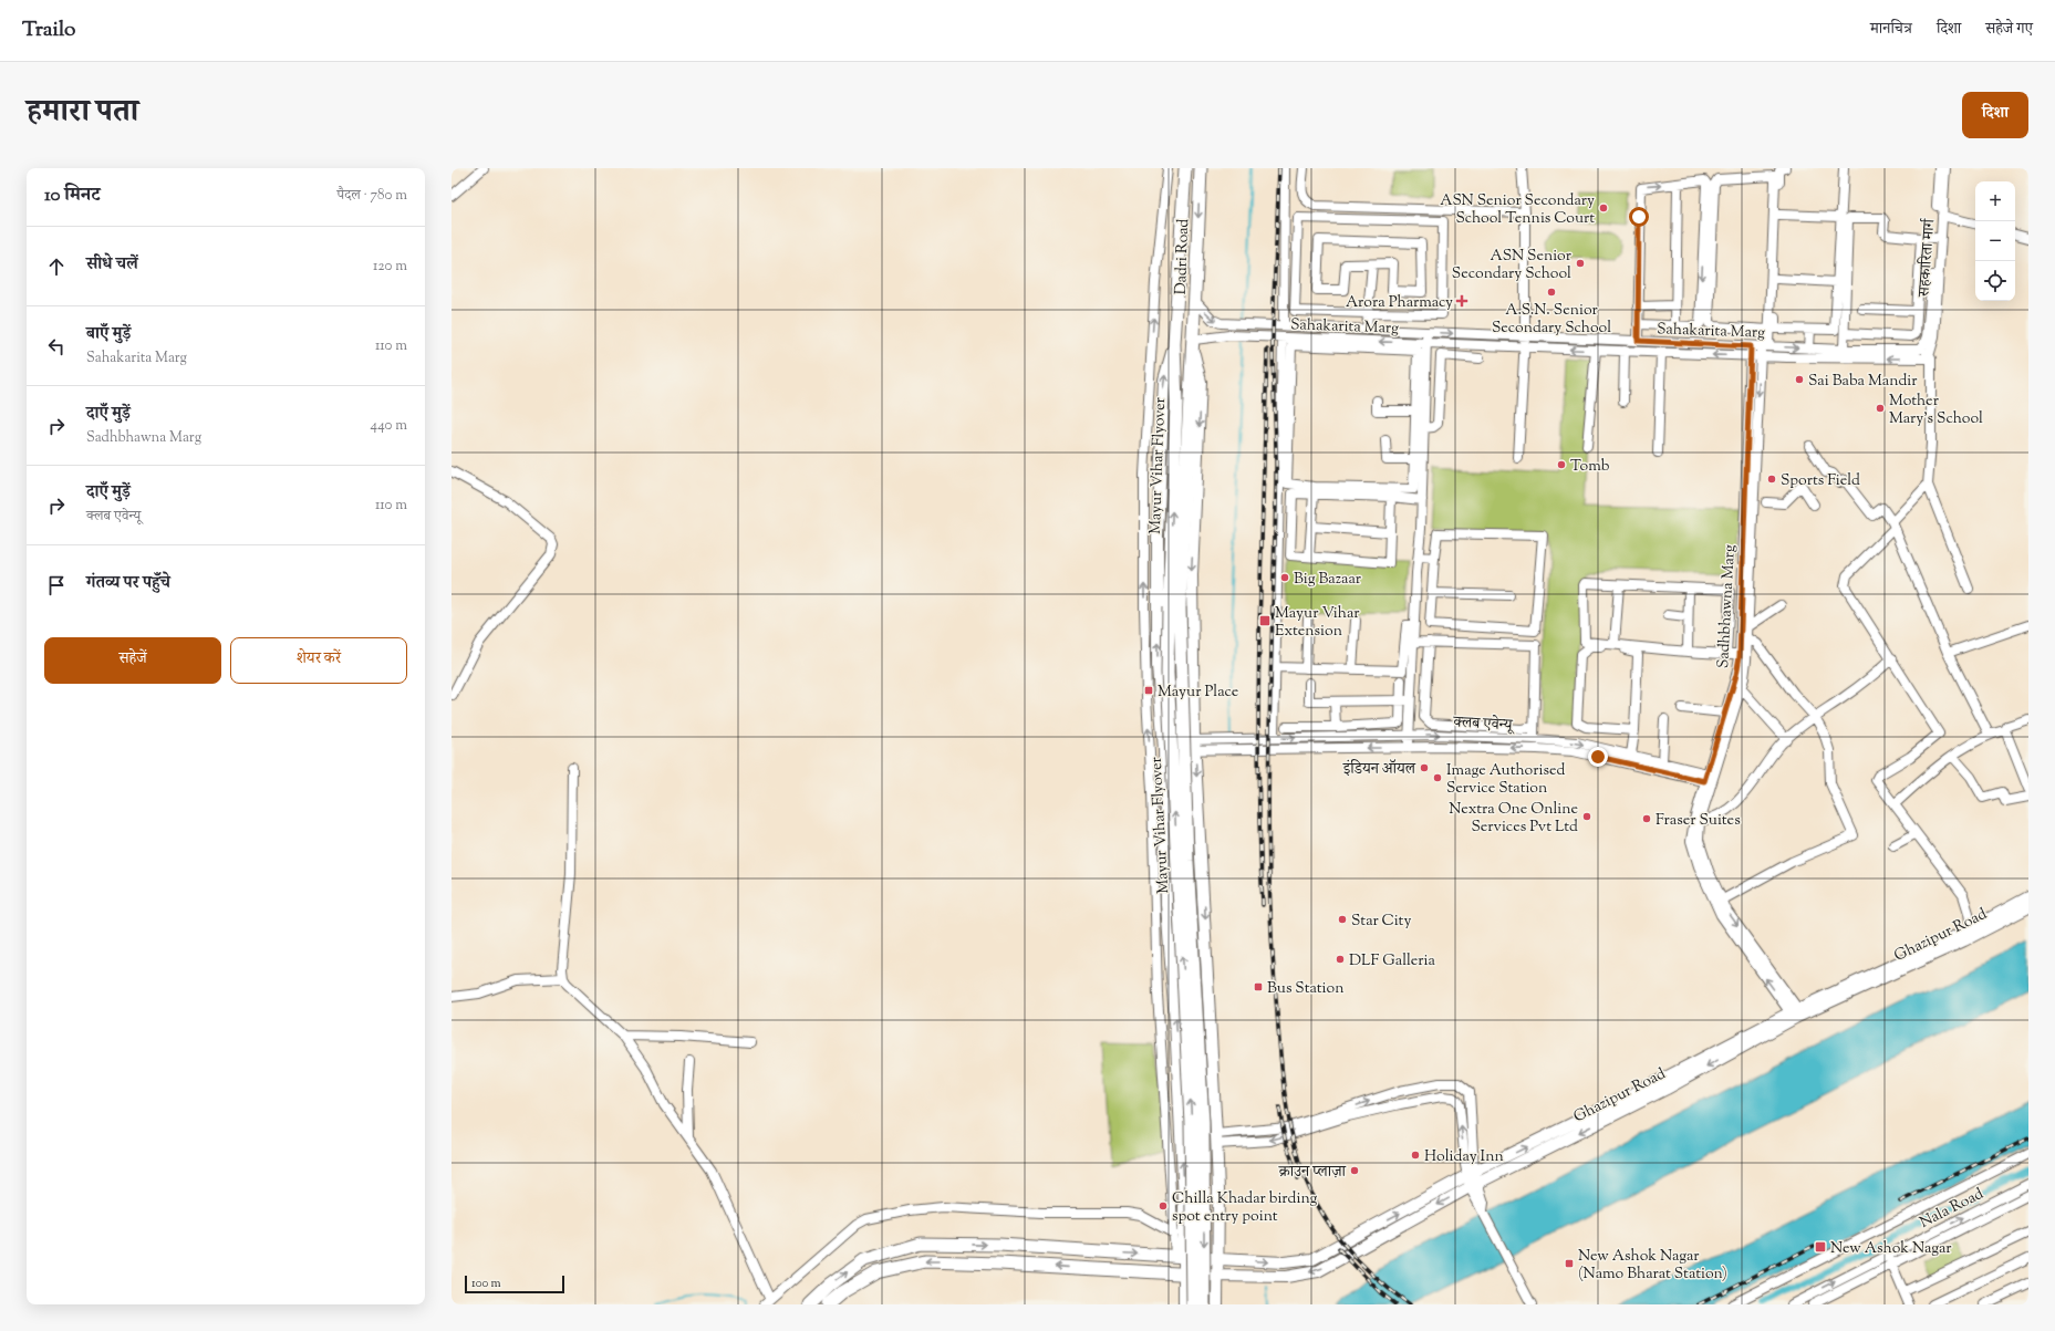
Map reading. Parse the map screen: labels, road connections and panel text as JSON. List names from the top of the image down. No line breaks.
{"streets":{"highway":["Dadri Road","Mayur Vihar Flyover"],"main road":["Ghazipur Road"],"street":["सहकारिता मार्ग","Sahakarita Marg","Sadhbhawna Marg","क्लब एवेन्यू","Nala Road"]},"crossings":[["Dadri Road","Sahakarita Marg"],["Dadri Road","Mayur Vihar Flyover"],["सहकारिता मार्ग","Sahakarita Marg"],["Sahakarita Marg","Mayur Vihar Flyover"],["Sahakarita Marg","Sadhbhawna Marg"],["Sadhbhawna Marg","क्लब एवेन्यू"],["Sadhbhawna Marg","Ghazipur Road"]],"places":{"other":["ASN Senior Secondary School Tennis Court","ASN Senior Secondary School","A.S.N. Senior Secondary School","Sai Baba Mandir","Mother Mary's School","Tomb","Sports Field","Big Bazaar","इंडियन ऑयल","Image Authorised Service Station","Nextra One Online Services Pvt Ltd","Fraser Suites","Star City","DLF Galleria","Holiday Inn","क्राउन प्लाज़ा","Chilla Khadar birding spot entry point"],"health":["Arora Pharmacy"],"transit":["Mayur Vihar Extension","Mayur Place","Bus Station","New Ashok Nagar","New Ashok Nagar (Namo Bharat Station)"]},"scale_bar":"100 m","page":{"header":"Trailo","nav":["मानचित्र","दिशा","सहेजे गए"],"title":"हमारा पता","buttons":["दिशा",["सहेजें","शेयर करें"]],"heading":["10 मिनट","पैदल · 780 m"],"map_buttons":["+","−"],"list":[["सीधे चलें","120 m"],["बाएँ मुड़ें","Sahakarita Marg","110 m"],["दाएँ मुड़ें","Sadhbhawna Marg","440 m"],["दाएँ मुड़ें","क्लब एवेन्यू","110 m"],"गंतव्य पर पहुँचे"],"scale":"100 m"}}
